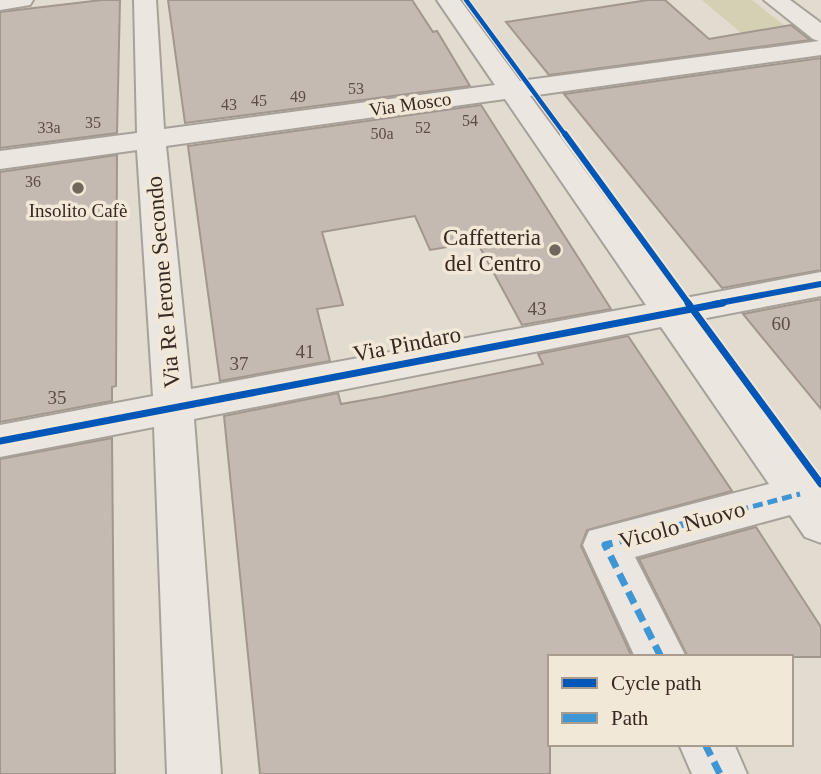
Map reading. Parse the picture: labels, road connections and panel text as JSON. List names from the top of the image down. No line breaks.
{"streets":{"street":["Via Mosco","Via Re Ierone Secondo","Via Pindaro","Vicolo Nuovo"]},"crossings":[["Via Mosco","Via Re Ierone Secondo"],["Via Re Ierone Secondo","Via Pindaro"]],"places":["Insolito Cafè","Caffetteria del Centro"],"house_numbers":["53","49","45","43","54","35","33a","52","50a","36","43","60","41","37","35"],"legend":["Cycle path","Path"]}
